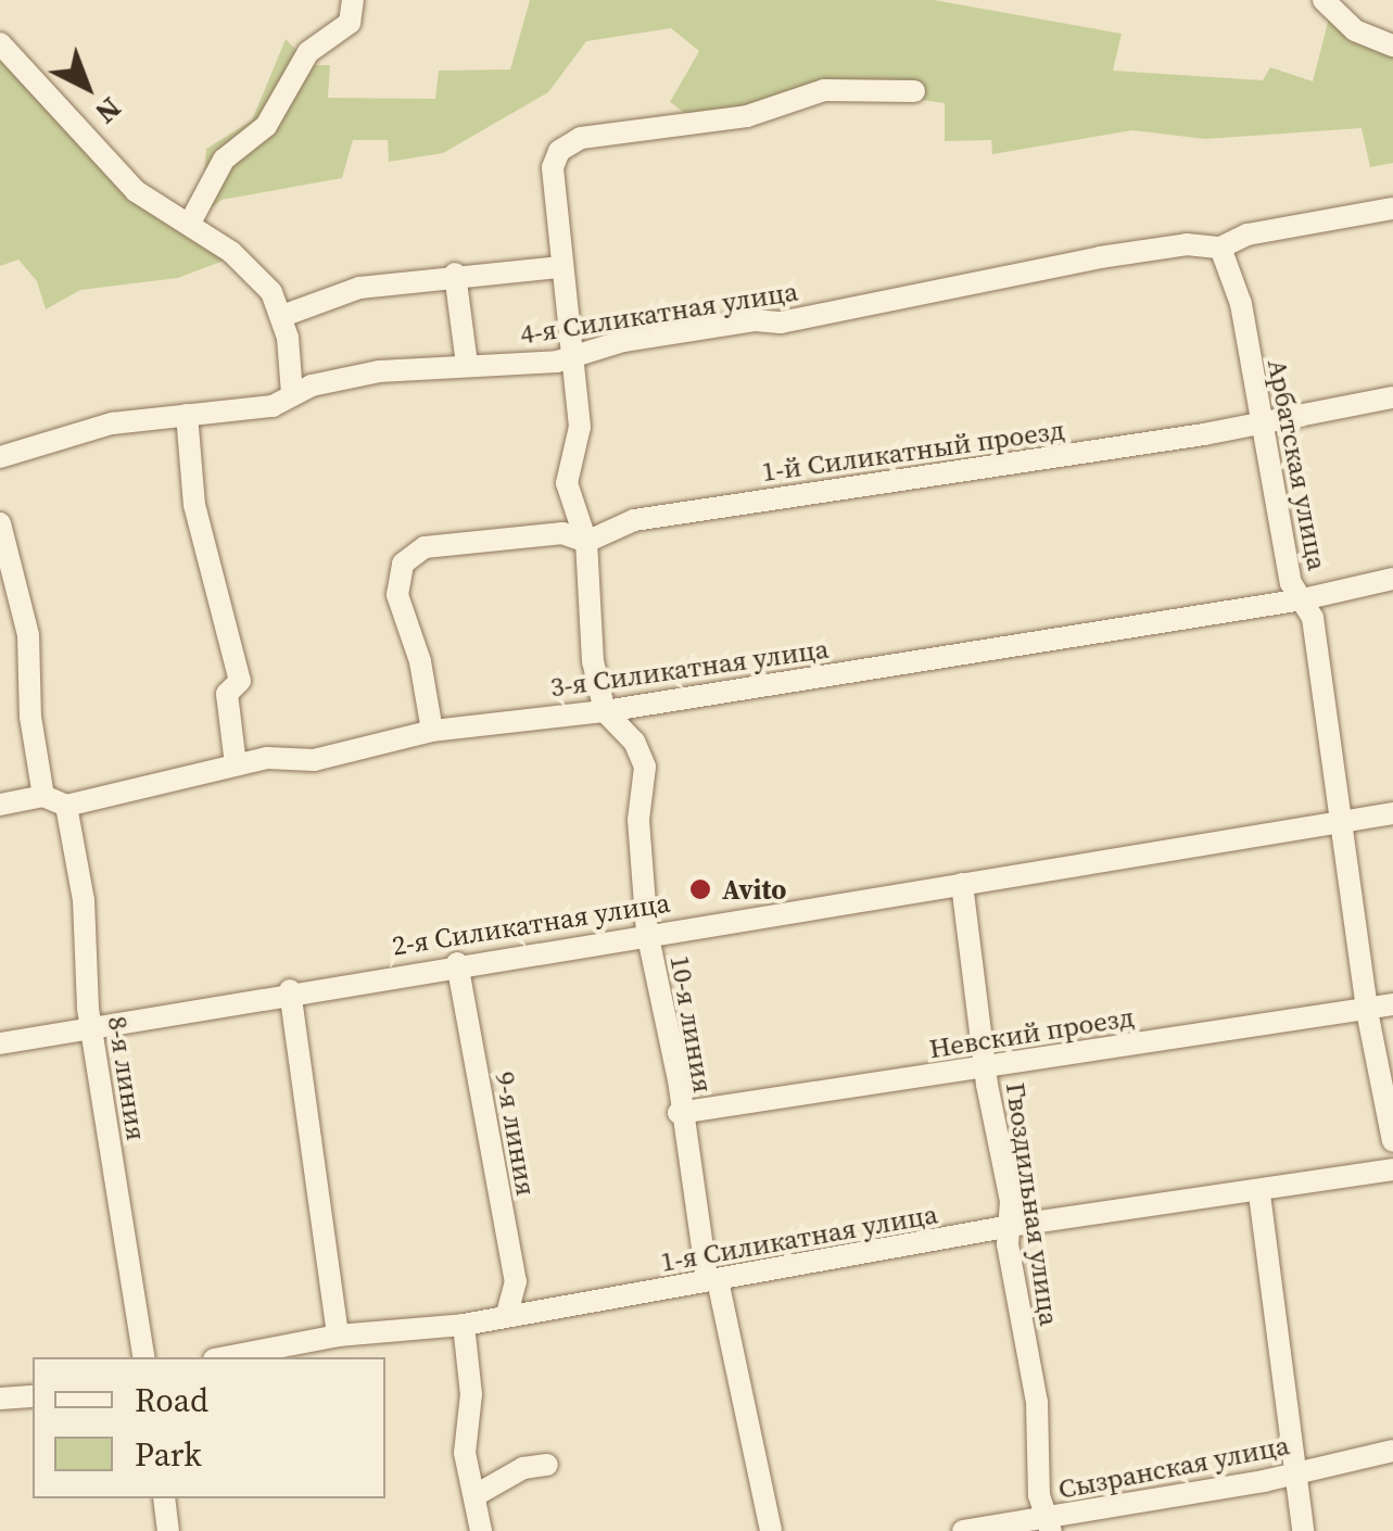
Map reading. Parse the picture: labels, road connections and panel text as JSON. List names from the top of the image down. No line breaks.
{"streets":{"street":["4-я Силикатная улица","1-й Силикатный проезд","Арбатская улица","3-я Силикатная улица","2-я Силикатная улица","10-я линия","Невский проезд","8-я линия","9-я линия","Гвоздильная улица","1-я Силикатная улица","Сызранская улица"]},"crossings":[["4-я Силикатная улица","Арбатская улица"],["1-й Силикатный проезд","Арбатская улица"],["Арбатская улица","3-я Силикатная улица"],["Арбатская улица","2-я Силикатная улица"],["Арбатская улица","Невский проезд"],["3-я Силикатная улица","8-я линия"],["2-я Силикатная улица","10-я линия"],["2-я Силикатная улица","8-я линия"],["2-я Силикатная улица","9-я линия"],["2-я Силикатная улица","Гвоздильная улица"],["10-я линия","Невский проезд"],["10-я линия","1-я Силикатная улица"],["Невский проезд","Гвоздильная улица"],["9-я линия","1-я Силикатная улица"],["Гвоздильная улица","1-я Силикатная улица"],["Гвоздильная улица","Сызранская улица"]],"places":["Avito"],"legend":["Road","Park"],"north":"bottom right"}
